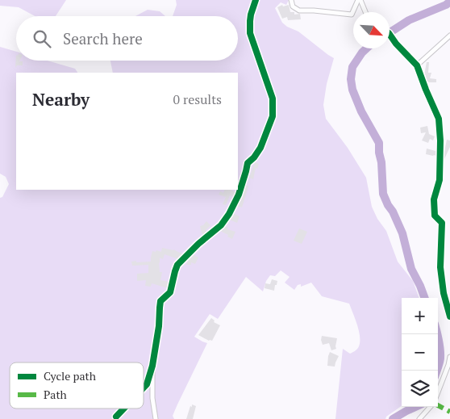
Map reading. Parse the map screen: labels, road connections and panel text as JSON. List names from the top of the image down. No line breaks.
{"legend":["Cycle path","Path"],"north":"bottom right","page":{"search":"Search here","heading":["Nearby","0 results"],"map_buttons":["+","−"]}}
